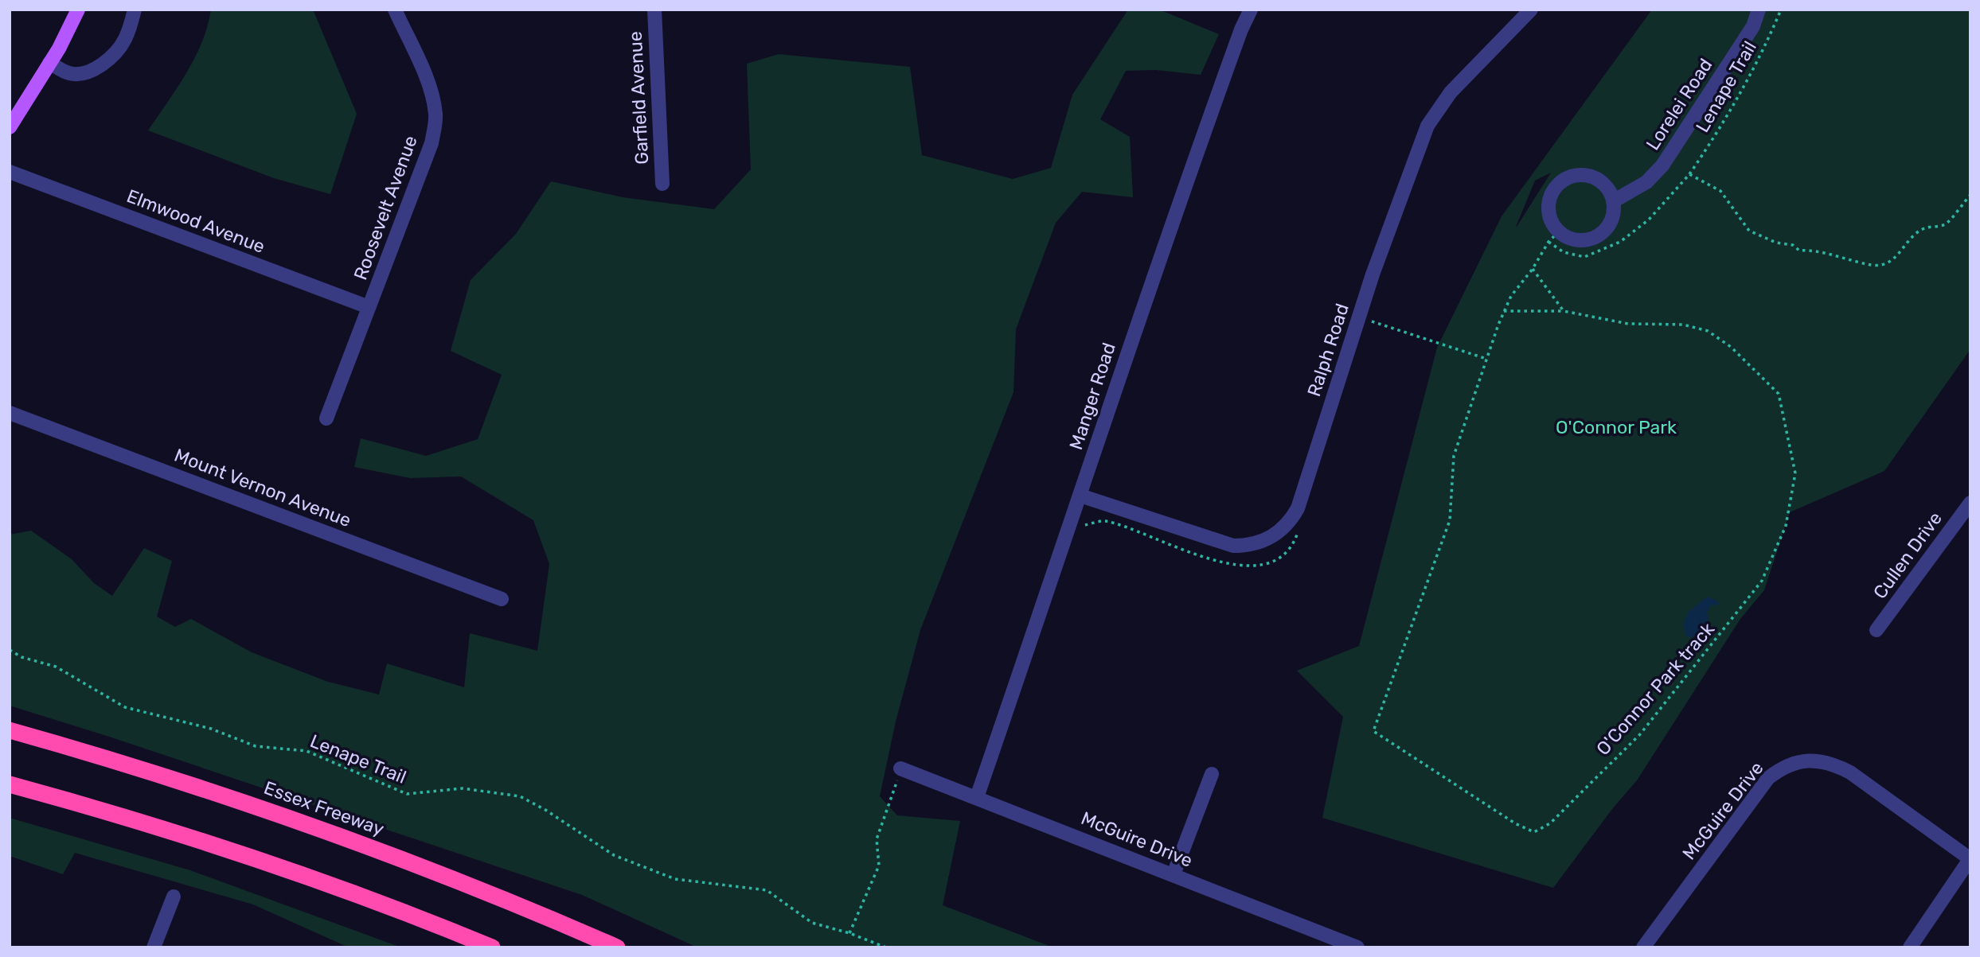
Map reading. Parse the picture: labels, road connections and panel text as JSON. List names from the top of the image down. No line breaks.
{"streets":{"highway":["Essex Freeway"],"street":["Garfield Avenue","Lorelei Road","Roosevelt Avenue","Elmwood Avenue","Ralph Road","Manger Road","Mount Vernon Avenue","Cullen Drive","McGuire Drive"],"path":["Lenape Trail","O'Connor Park track"]},"crossings":[["Lenape Trail","Lorelei Road"],["Lenape Trail","O'Connor Park track"],["Lorelei Road","O'Connor Park track"],["Roosevelt Avenue","Elmwood Avenue"],["Ralph Road","Manger Road"],["Manger Road","McGuire Drive"]],"parks":["O'Connor Park"]}
